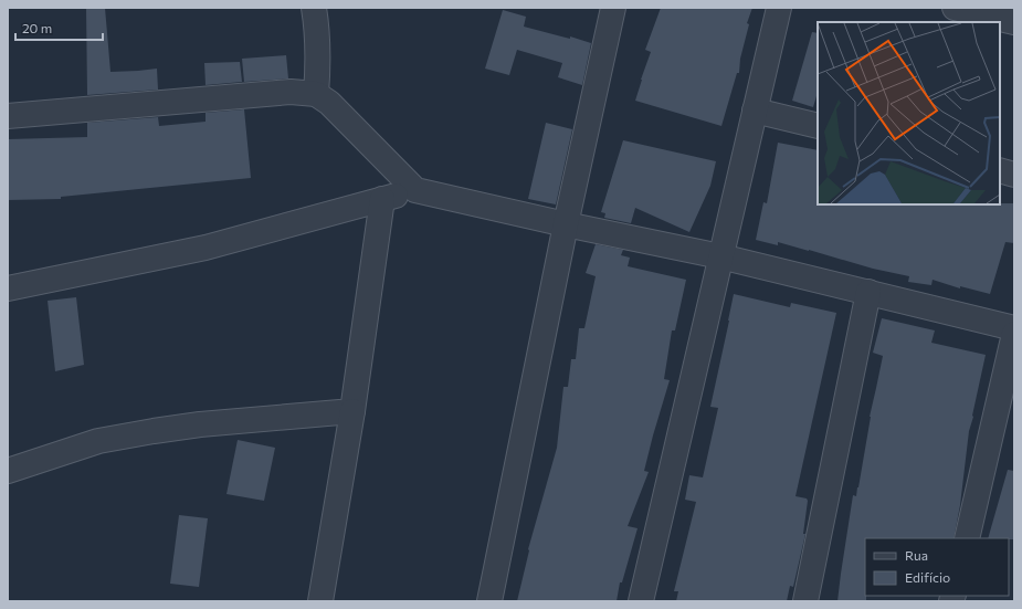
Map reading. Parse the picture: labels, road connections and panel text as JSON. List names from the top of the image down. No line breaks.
{"legend":["Rua","Edifício"],"scale_bar":"20 m"}
